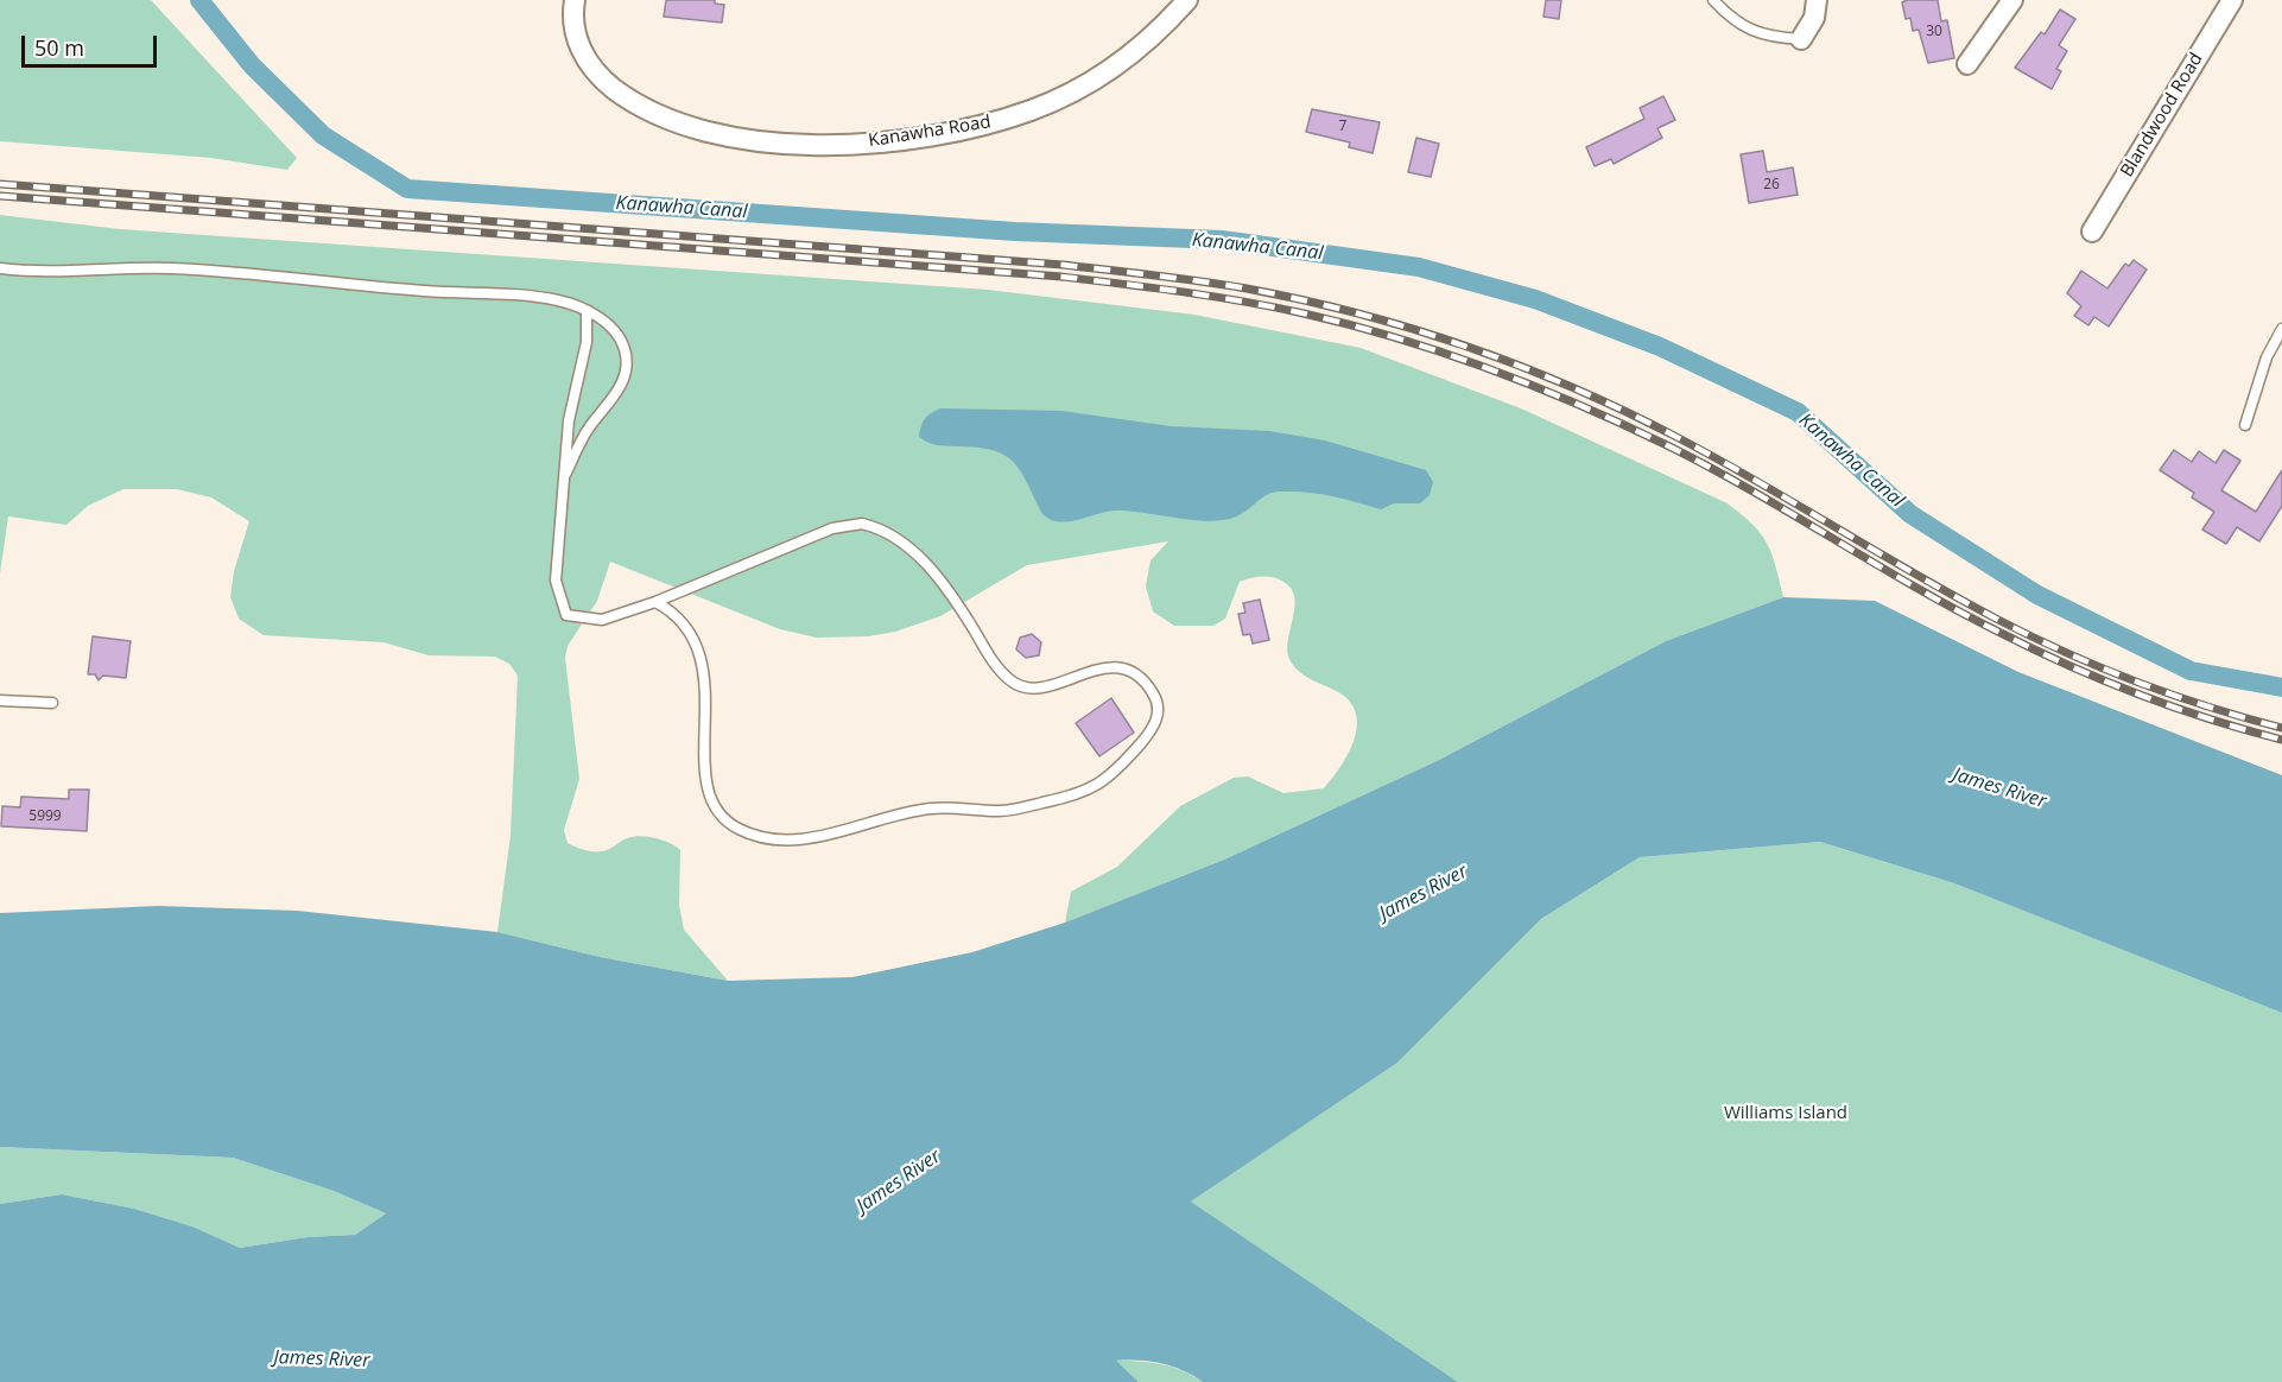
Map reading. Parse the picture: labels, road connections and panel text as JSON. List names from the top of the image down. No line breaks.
{"streets":{"street":["Blandwood Road","Kanawha Road"]},"water":["Kanawha Canal","James River"],"parks":["Williams Island"],"house_numbers":["30","7","26","5999"],"scale_bar":"50 m"}
